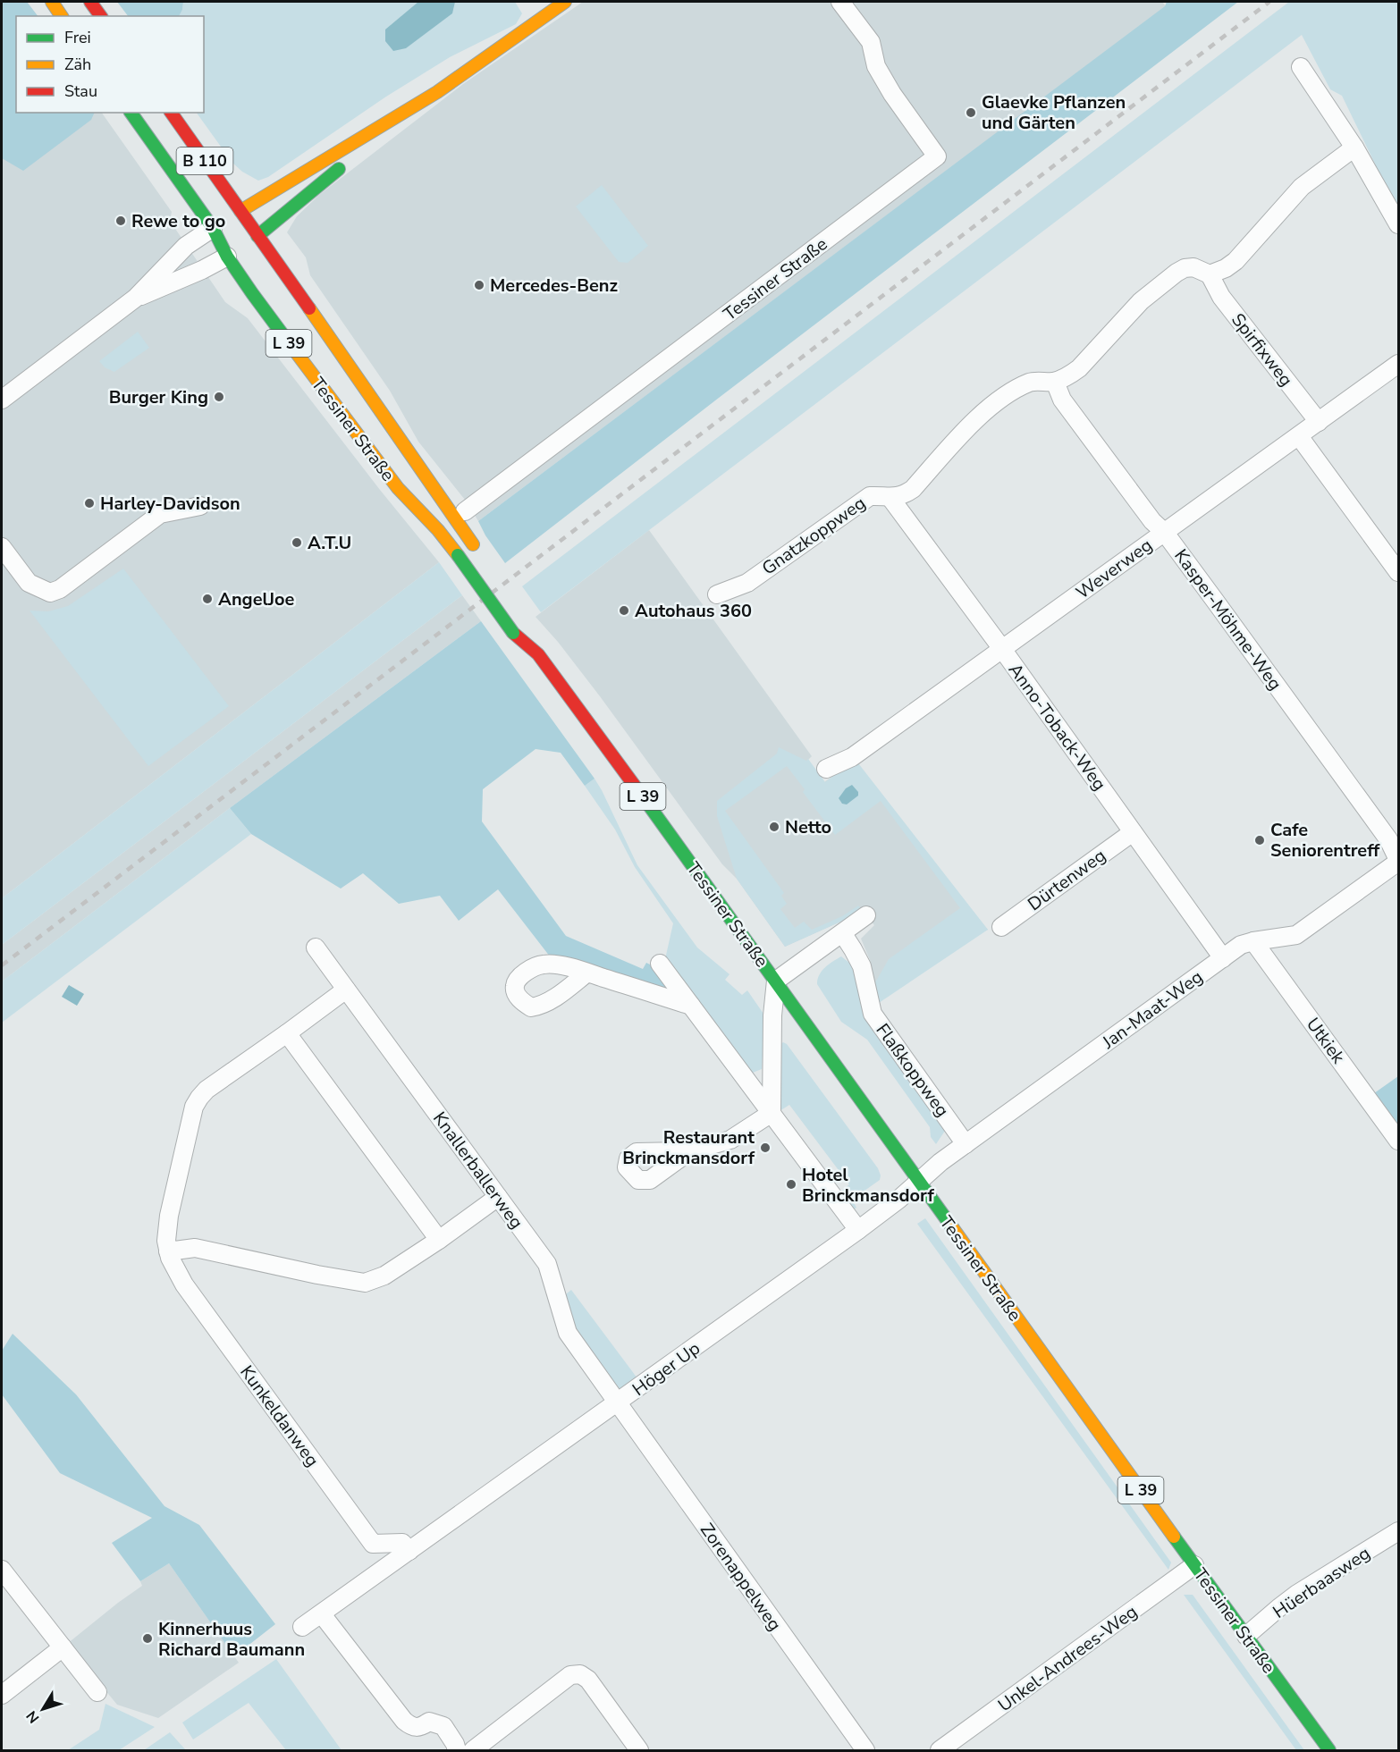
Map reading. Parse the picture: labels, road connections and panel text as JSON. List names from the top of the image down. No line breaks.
{"streets":{"main road":["B 110","Tessiner Straße","L 39"],"street":["Spirfixweg","Gnatzkoppweg","Weverweg","Kasper-Möhme-Weg","Anno-Toback-Weg","Dürtenweg","Jan-Maat-Weg","Utkiek","Flaßkoppweg","Knallerballerweg","Höger Up","Kunkeldanweg","Zorenappelweg","Hüerbaasweg","Unkel-Andrees-Weg"]},"crossings":[["Tessiner Straße","Jan-Maat-Weg"],["Tessiner Straße","Höger Up"],["Tessiner Straße","Hüerbaasweg"],["Tessiner Straße","Unkel-Andrees-Weg"],["Spirfixweg","Gnatzkoppweg"],["Spirfixweg","Weverweg"],["Gnatzkoppweg","Kasper-Möhme-Weg"],["Gnatzkoppweg","Anno-Toback-Weg"],["Weverweg","Kasper-Möhme-Weg"],["Weverweg","Anno-Toback-Weg"],["Kasper-Möhme-Weg","Jan-Maat-Weg"],["Anno-Toback-Weg","Dürtenweg"],["Anno-Toback-Weg","Jan-Maat-Weg"],["Jan-Maat-Weg","Utkiek"],["Jan-Maat-Weg","Flaßkoppweg"],["Jan-Maat-Weg","Höger Up"],["Knallerballerweg","Höger Up"],["Knallerballerweg","Kunkeldanweg"],["Knallerballerweg","Zorenappelweg"],["Höger Up","Kunkeldanweg"],["Höger Up","Zorenappelweg"]],"places":["Glaevke Pflanzen und Gärten","Rewe to go","Mercedes-Benz","Burger King","Harley-Davidson","A.T.U","AngelJoe","Autohaus 360","Netto","Cafe Seniorentreff","Restaurant Brinckmansdorf","Hotel Brinckmansdorf","Kinnerhuus Richard Baumann"],"legend":["Frei","Zäh","Stau"],"north":"bottom left"}
